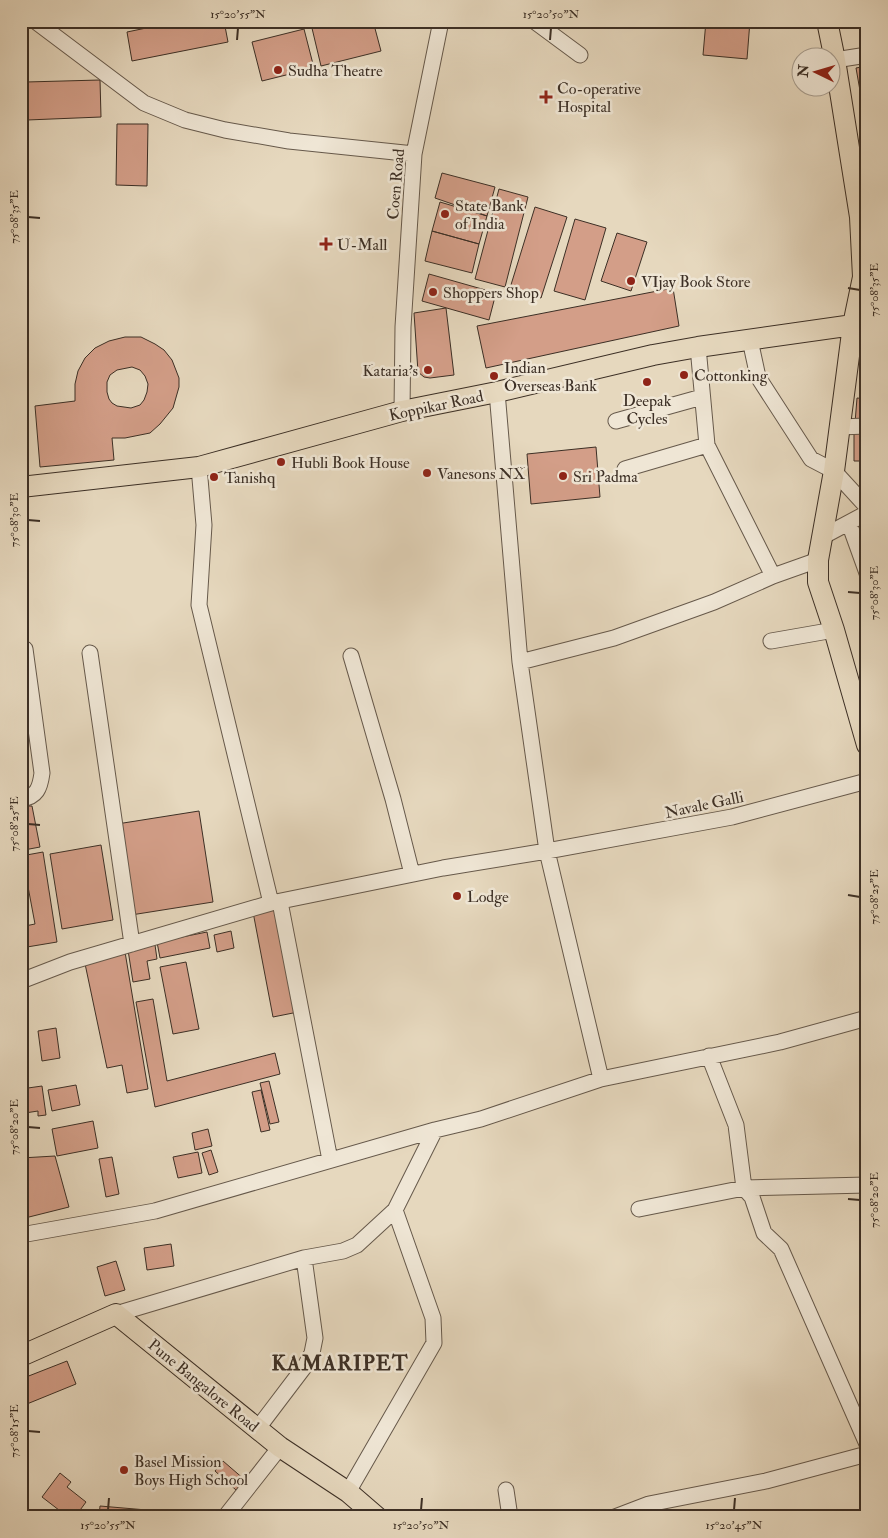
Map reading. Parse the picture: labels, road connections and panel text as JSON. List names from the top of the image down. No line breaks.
{"streets":{"main road":["Koppikar Road","Pune Bangalore Road"],"street":["Coen Road","Navale Galli"]},"crossings":[["Coen Road","Koppikar Road"]],"districts":["KAMARIPET"],"places":{"other":["Sudha Theatre","State Bank of India","VIjay Book Store","Shoppers Shop","Kataria's","Cottonking","Indian Overseas Bank","Deepak Cycles","Hubli Book House","Vanesons NX","Sri Padma","Tanishq","Lodge","Basel Mission Boys High School"],"health":["Co-operative Hospital","U-Mall"]},"north":"left","coordinates":["15°20'55\"N","15°20'50\"N","75°08'35\"E","75°08'30\"E","75°08'25\"E","75°08'20\"E","75°08'15\"E","15°20'45\"N"]}
